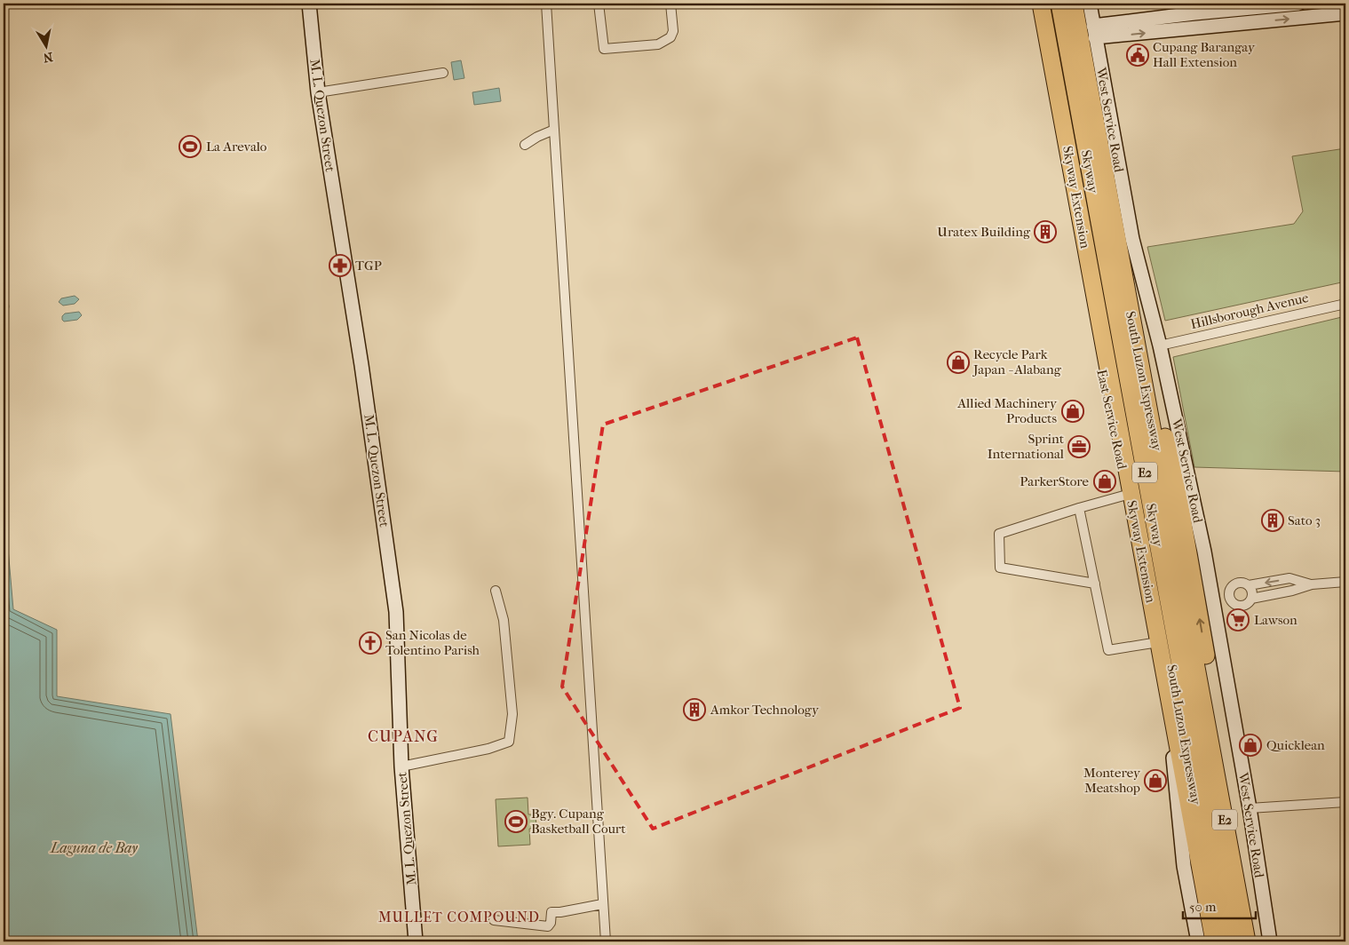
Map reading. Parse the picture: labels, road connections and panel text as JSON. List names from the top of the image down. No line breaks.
{"streets":{"highway":["Skyway","Skyway Extension","South Luzon Expressway","E2"],"main road":["M. L. Quezon Street","West Service Road","East Service Road"],"street":["Hillsborough Avenue"]},"crossings":[["West Service Road","Hillsborough Avenue"]],"districts":["CUPANG","MULLET COMPOUND"],"water":["Laguna de Bay"],"places":{"public building":["Cupang Barangay Hall Extension"],"sports":["La Arevalo","Bgy. Cupang Basketball Court"],"building":["Uratex Building","Sato 3","Amkor Technology"],"pharmacy":["TGP"],"shop":["Recycle Park Japan - Alabang","Allied Machinery Products","ParkerStore","Quicklean","Monterey Meatshop"],"office":["Sprint International"],"supermarket":["Lawson"],"church":["San Nicolas de Tolentino Parish"]},"scale_bar":"50 m","north":"bottom"}
